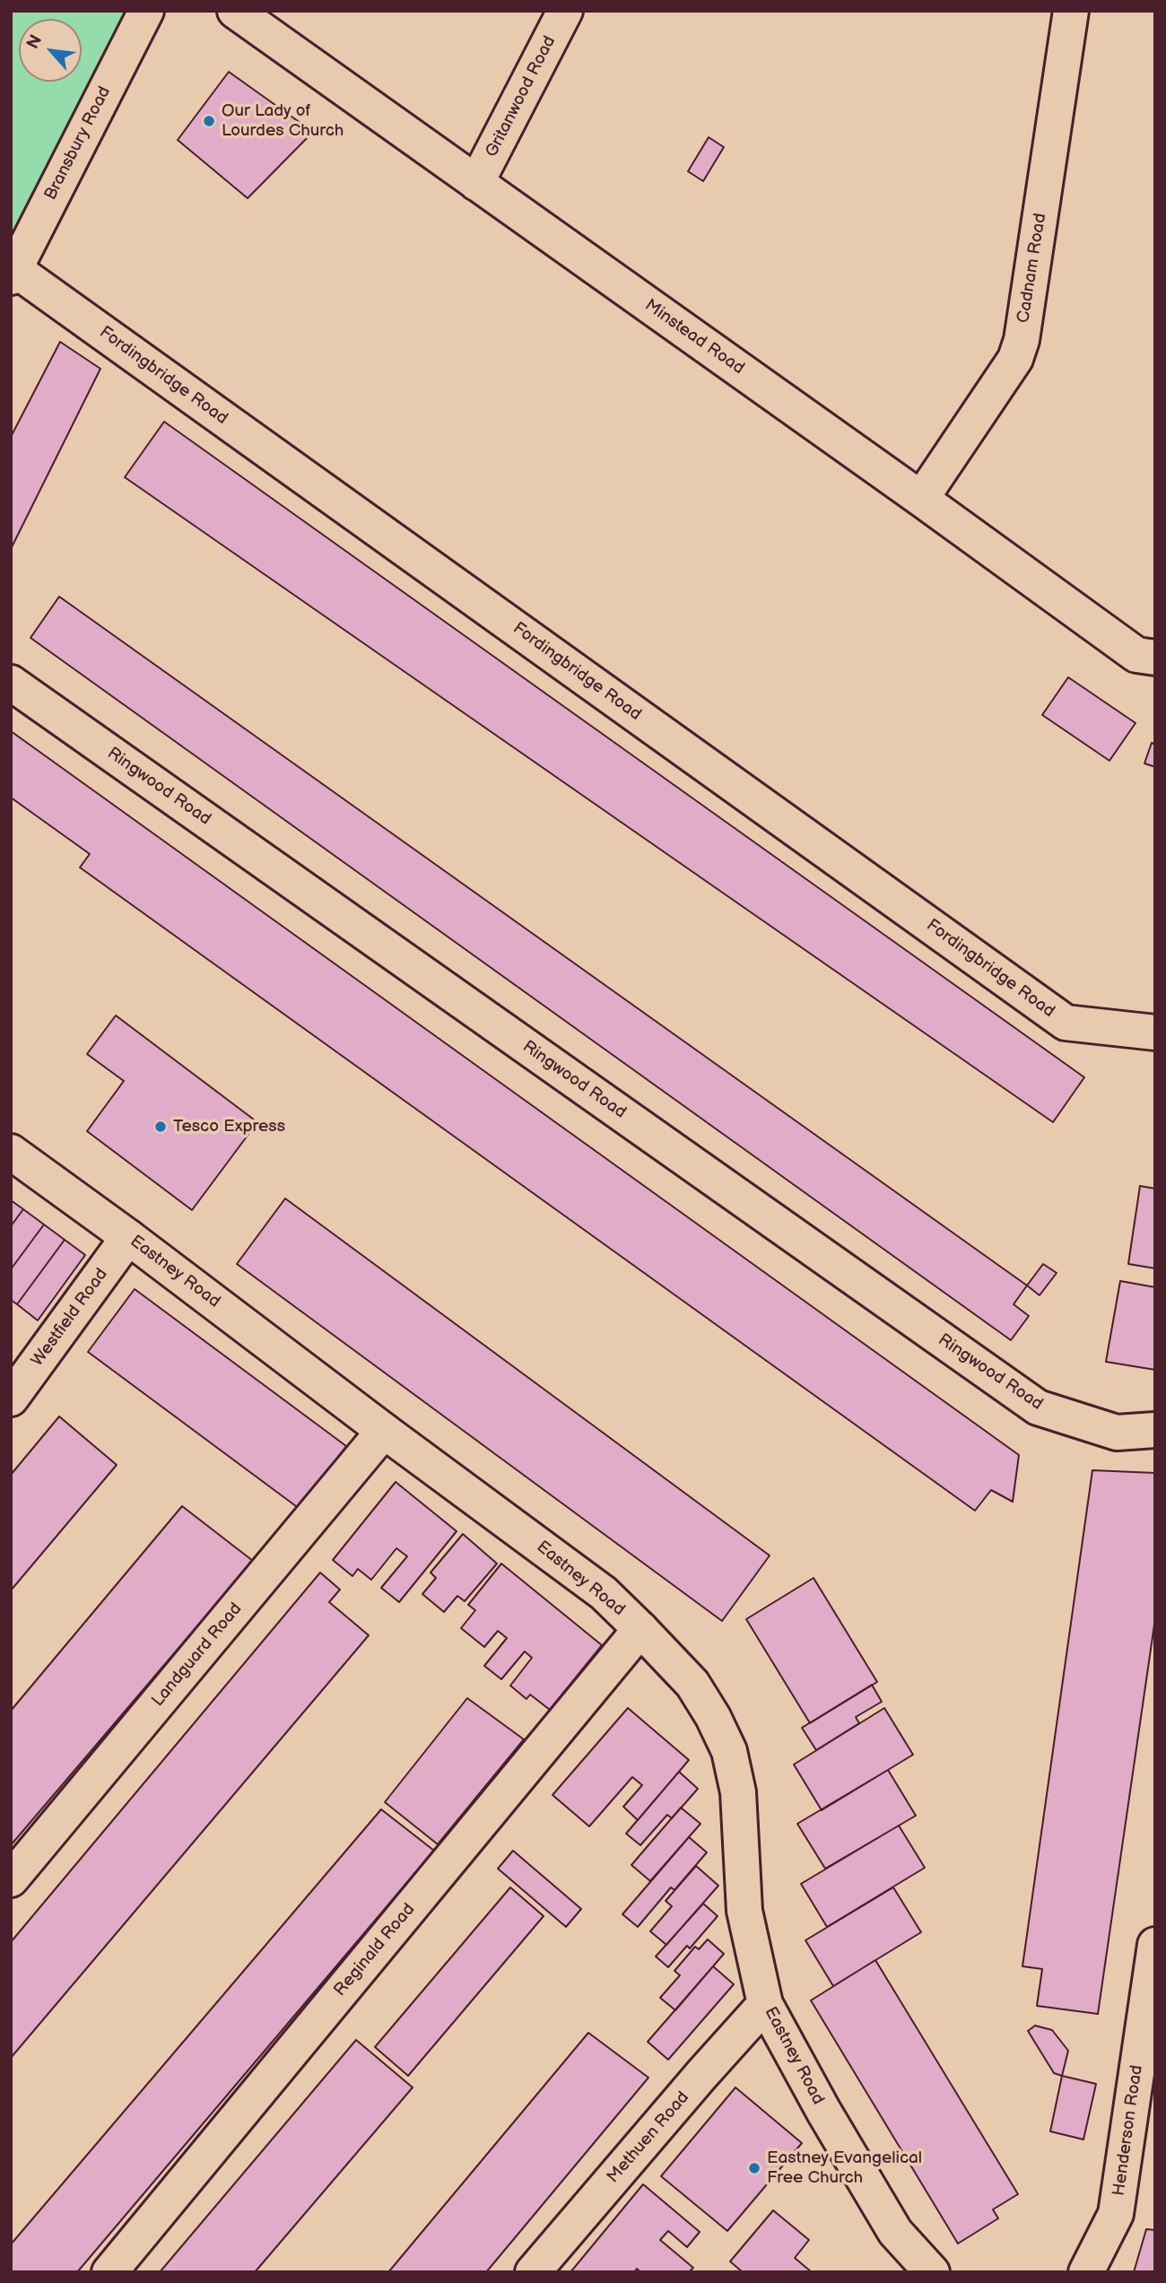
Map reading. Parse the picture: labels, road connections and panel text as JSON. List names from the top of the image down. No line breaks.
{"streets":{"street":["Gritanwood Road","Bransbury Road","Cadnam Road","Minstead Road","Fordingbridge Road","Ringwood Road","Eastney Road","Westfield Road","Landguard Road","Reginald Road","Henderson Road","Methuen Road"]},"crossings":[["Gritanwood Road","Minstead Road"],["Bransbury Road","Fordingbridge Road"],["Cadnam Road","Minstead Road"],["Eastney Road","Westfield Road"],["Eastney Road","Landguard Road"],["Eastney Road","Reginald Road"],["Eastney Road","Methuen Road"]],"places":["Our Lady of Lourdes Church","Tesco Express","Eastney Evangelical Free Church"],"north":"top left"}
